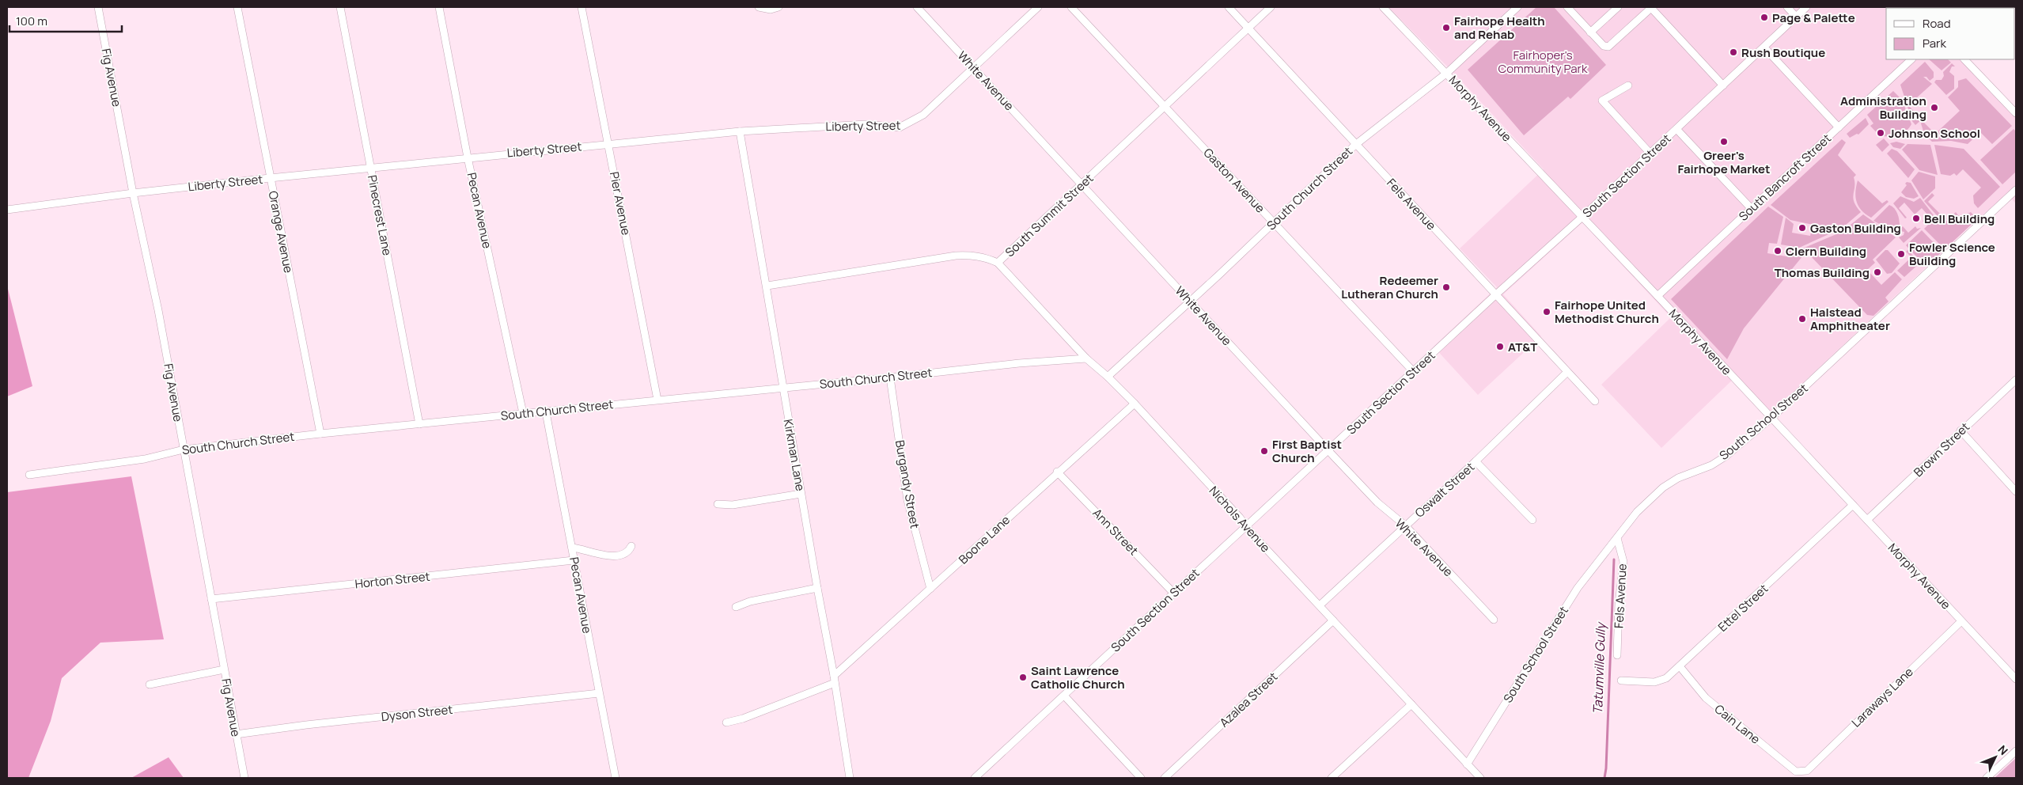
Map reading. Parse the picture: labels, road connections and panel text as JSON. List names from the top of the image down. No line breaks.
{"streets":{"street":["Fig Avenue","White Avenue","Morphy Avenue","Liberty Street","South Section Street","South Bancroft Street","Gaston Avenue","South Church Street","Pier Avenue","Fels Avenue","Pecan Avenue","Pinecrest Lane","South Summit Street","Orange Avenue","South School Street","Brown Street","Kirkman Lane","Burgandy Street","Oswalt Street","Nichols Avenue","Ann Street","Boone Lane","Horton Street","Ettel Street","Laraways Lane","Azalea Street","Dyson Street","Cain Lane"]},"crossings":[["Fig Avenue","Liberty Street"],["Fig Avenue","South Church Street"],["Fig Avenue","Horton Street"],["Fig Avenue","Dyson Street"],["White Avenue","Liberty Street"],["White Avenue","South Section Street"],["White Avenue","South Church Street"],["White Avenue","South Summit Street"],["White Avenue","Oswalt Street"],["Morphy Avenue","South Section Street"],["Morphy Avenue","South Bancroft Street"],["Morphy Avenue","South Church Street"],["Morphy Avenue","South School Street"],["Morphy Avenue","Brown Street"],["Morphy Avenue","Ettel Street"],["Morphy Avenue","Laraways Lane"],["Liberty Street","Pier Avenue"],["Liberty Street","Pecan Avenue"],["Liberty Street","Pinecrest Lane"],["Liberty Street","Orange Avenue"],["Liberty Street","Kirkman Lane"],["South Section Street","Gaston Avenue"],["South Section Street","Fels Avenue"],["South Section Street","Nichols Avenue"],["South Section Street","Ann Street"],["Gaston Avenue","South Church Street"],["Gaston Avenue","South Summit Street"],["South Church Street","Pier Avenue"],["South Church Street","Fels Avenue"],["South Church Street","Pecan Avenue"],["South Church Street","Pinecrest Lane"],["South Church Street","Orange Avenue"],["South Church Street","Kirkman Lane"],["South Church Street","Burgandy Street"],["South Church Street","Nichols Avenue"],["Fels Avenue","South Summit Street"],["Fels Avenue","South School Street"],["Fels Avenue","Oswalt Street"],["Pecan Avenue","Horton Street"],["Pecan Avenue","Dyson Street"],["South Summit Street","Kirkman Lane"],["South Summit Street","Nichols Avenue"],["South School Street","Nichols Avenue"],["Kirkman Lane","Boone Lane"],["Burgandy Street","Boone Lane"],["Oswalt Street","Nichols Avenue"],["Nichols Avenue","Boone Lane"],["Nichols Avenue","Azalea Street"],["Ann Street","Boone Lane"],["Ettel Street","Cain Lane"],["Laraways Lane","Cain Lane"]],"water":["Tatumville Gully"],"parks":["Fairhoper's Community Park"],"places":["Page & Palette","Fairhope Health and Rehab","Rush Boutique","Administration Building","Johnson School","Greer's Fairhope Market","Bell Building","Gaston Building","Clern Building","Fowler Science Building","Thomas Building","Redeemer Lutheran Church","Fairhope United Methodist Church","Halstead Amphitheater","AT&T","First Baptist Church","Saint Lawrence Catholic Church"],"legend":["Road","Park"],"scale_bar":"100 m","north":"top right"}
